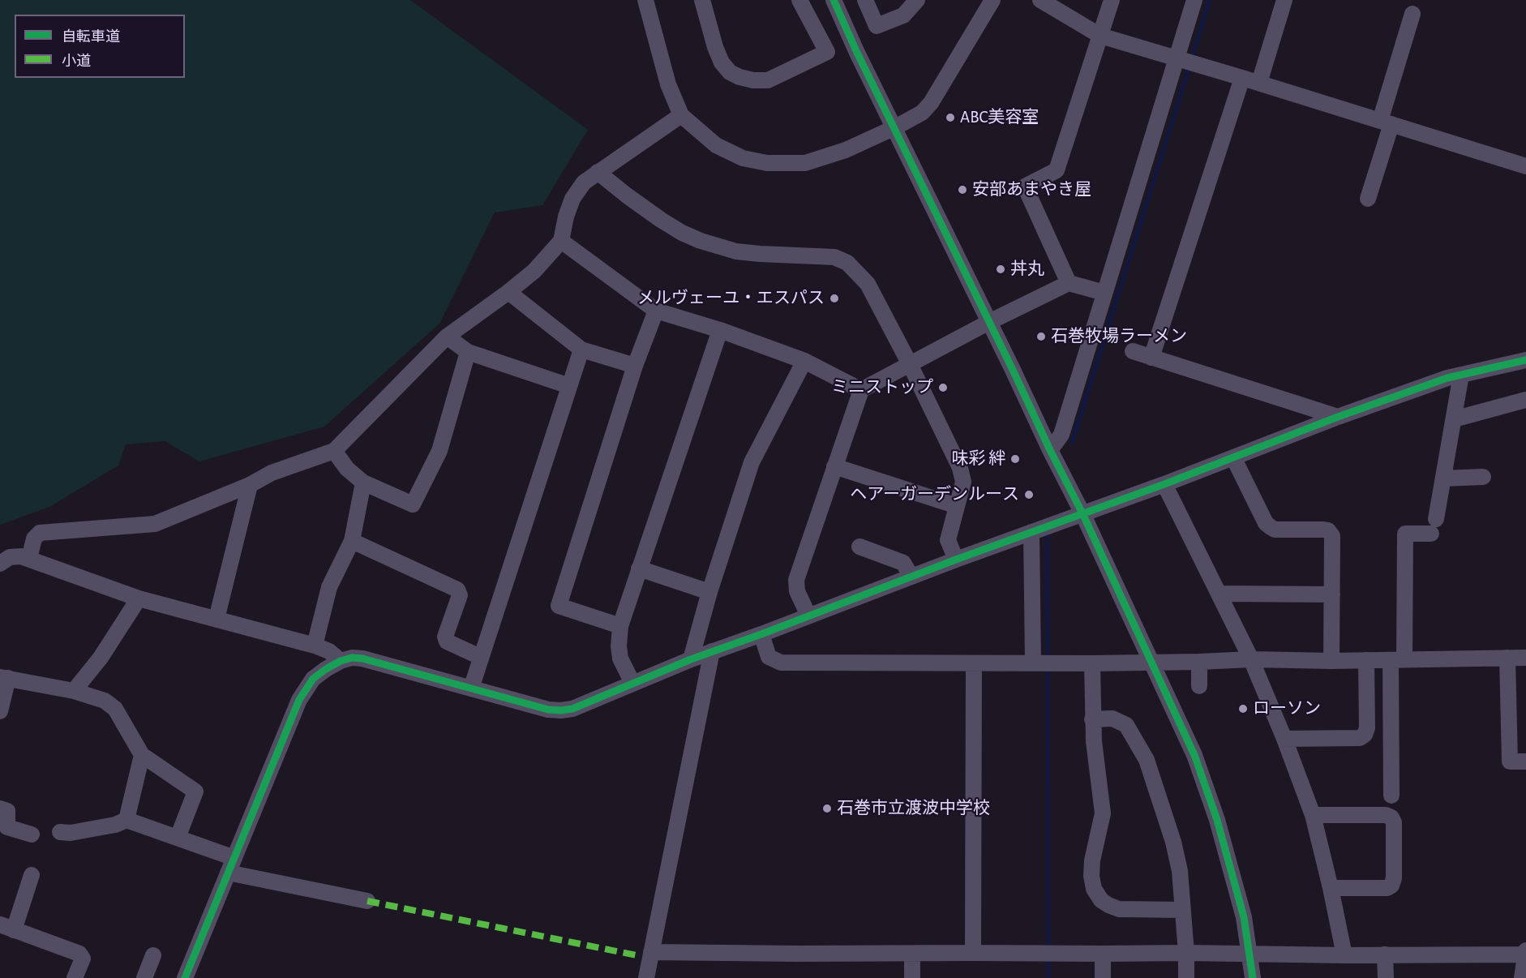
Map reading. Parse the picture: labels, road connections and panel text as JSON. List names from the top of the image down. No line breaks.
{"places":["ABC美容室","安部あまやき屋","丼丸","メルヴェーユ・エスパス","石巻牧場ラーメン","ミニストップ","味彩 絆","ヘアーガーデンルース","ローソン","石巻市立渡波中学校"],"legend":["自転車道","小道"]}
